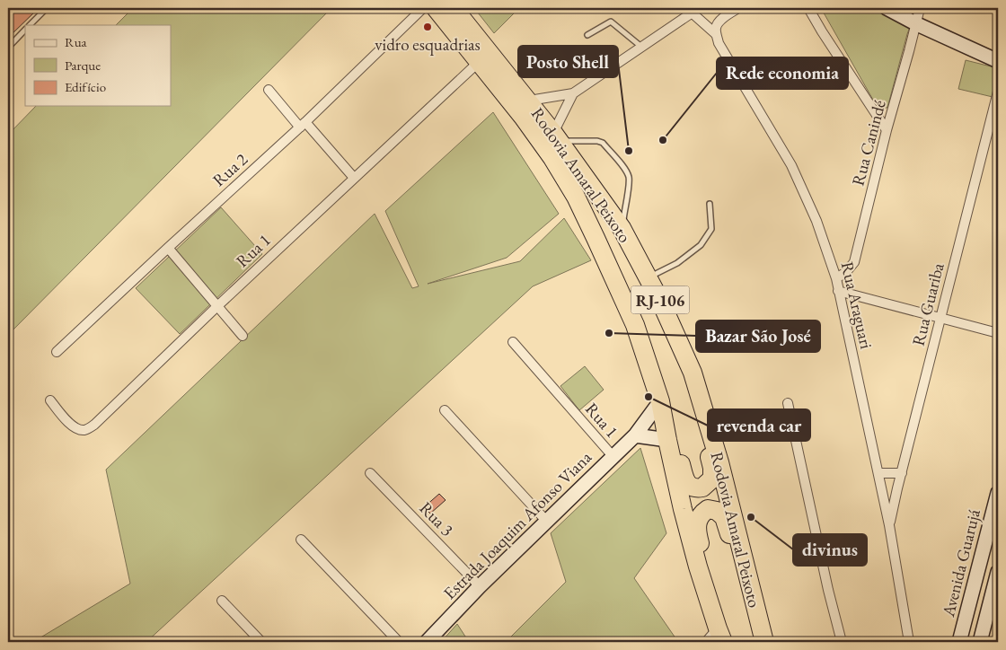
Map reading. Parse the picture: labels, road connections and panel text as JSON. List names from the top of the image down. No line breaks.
{"streets":{"highway":["Rodovia Amaral Peixoto","RJ-106"],"street":["Rua Canindé","Rua 2","Rua 1","Rua Guariba","Rua Araguari","Rua 3","Estrada Joaquim Afonso Viana","Avenida Guarujá"]},"crossings":[["Rua Canindé","Rua Araguari"],["Rodovia Amaral Peixoto","Rua 1"],["Rodovia Amaral Peixoto","Estrada Joaquim Afonso Viana"],["Rua 1","Estrada Joaquim Afonso Viana"],["Rua Guariba","Rua Araguari"],["Rua 3","Estrada Joaquim Afonso Viana"]],"places":["vidro esquadrias","Rede economia","Posto Shell","Bazar São José","revenda car","divinus"],"legend":["Rua","Parque","Edifício"]}
